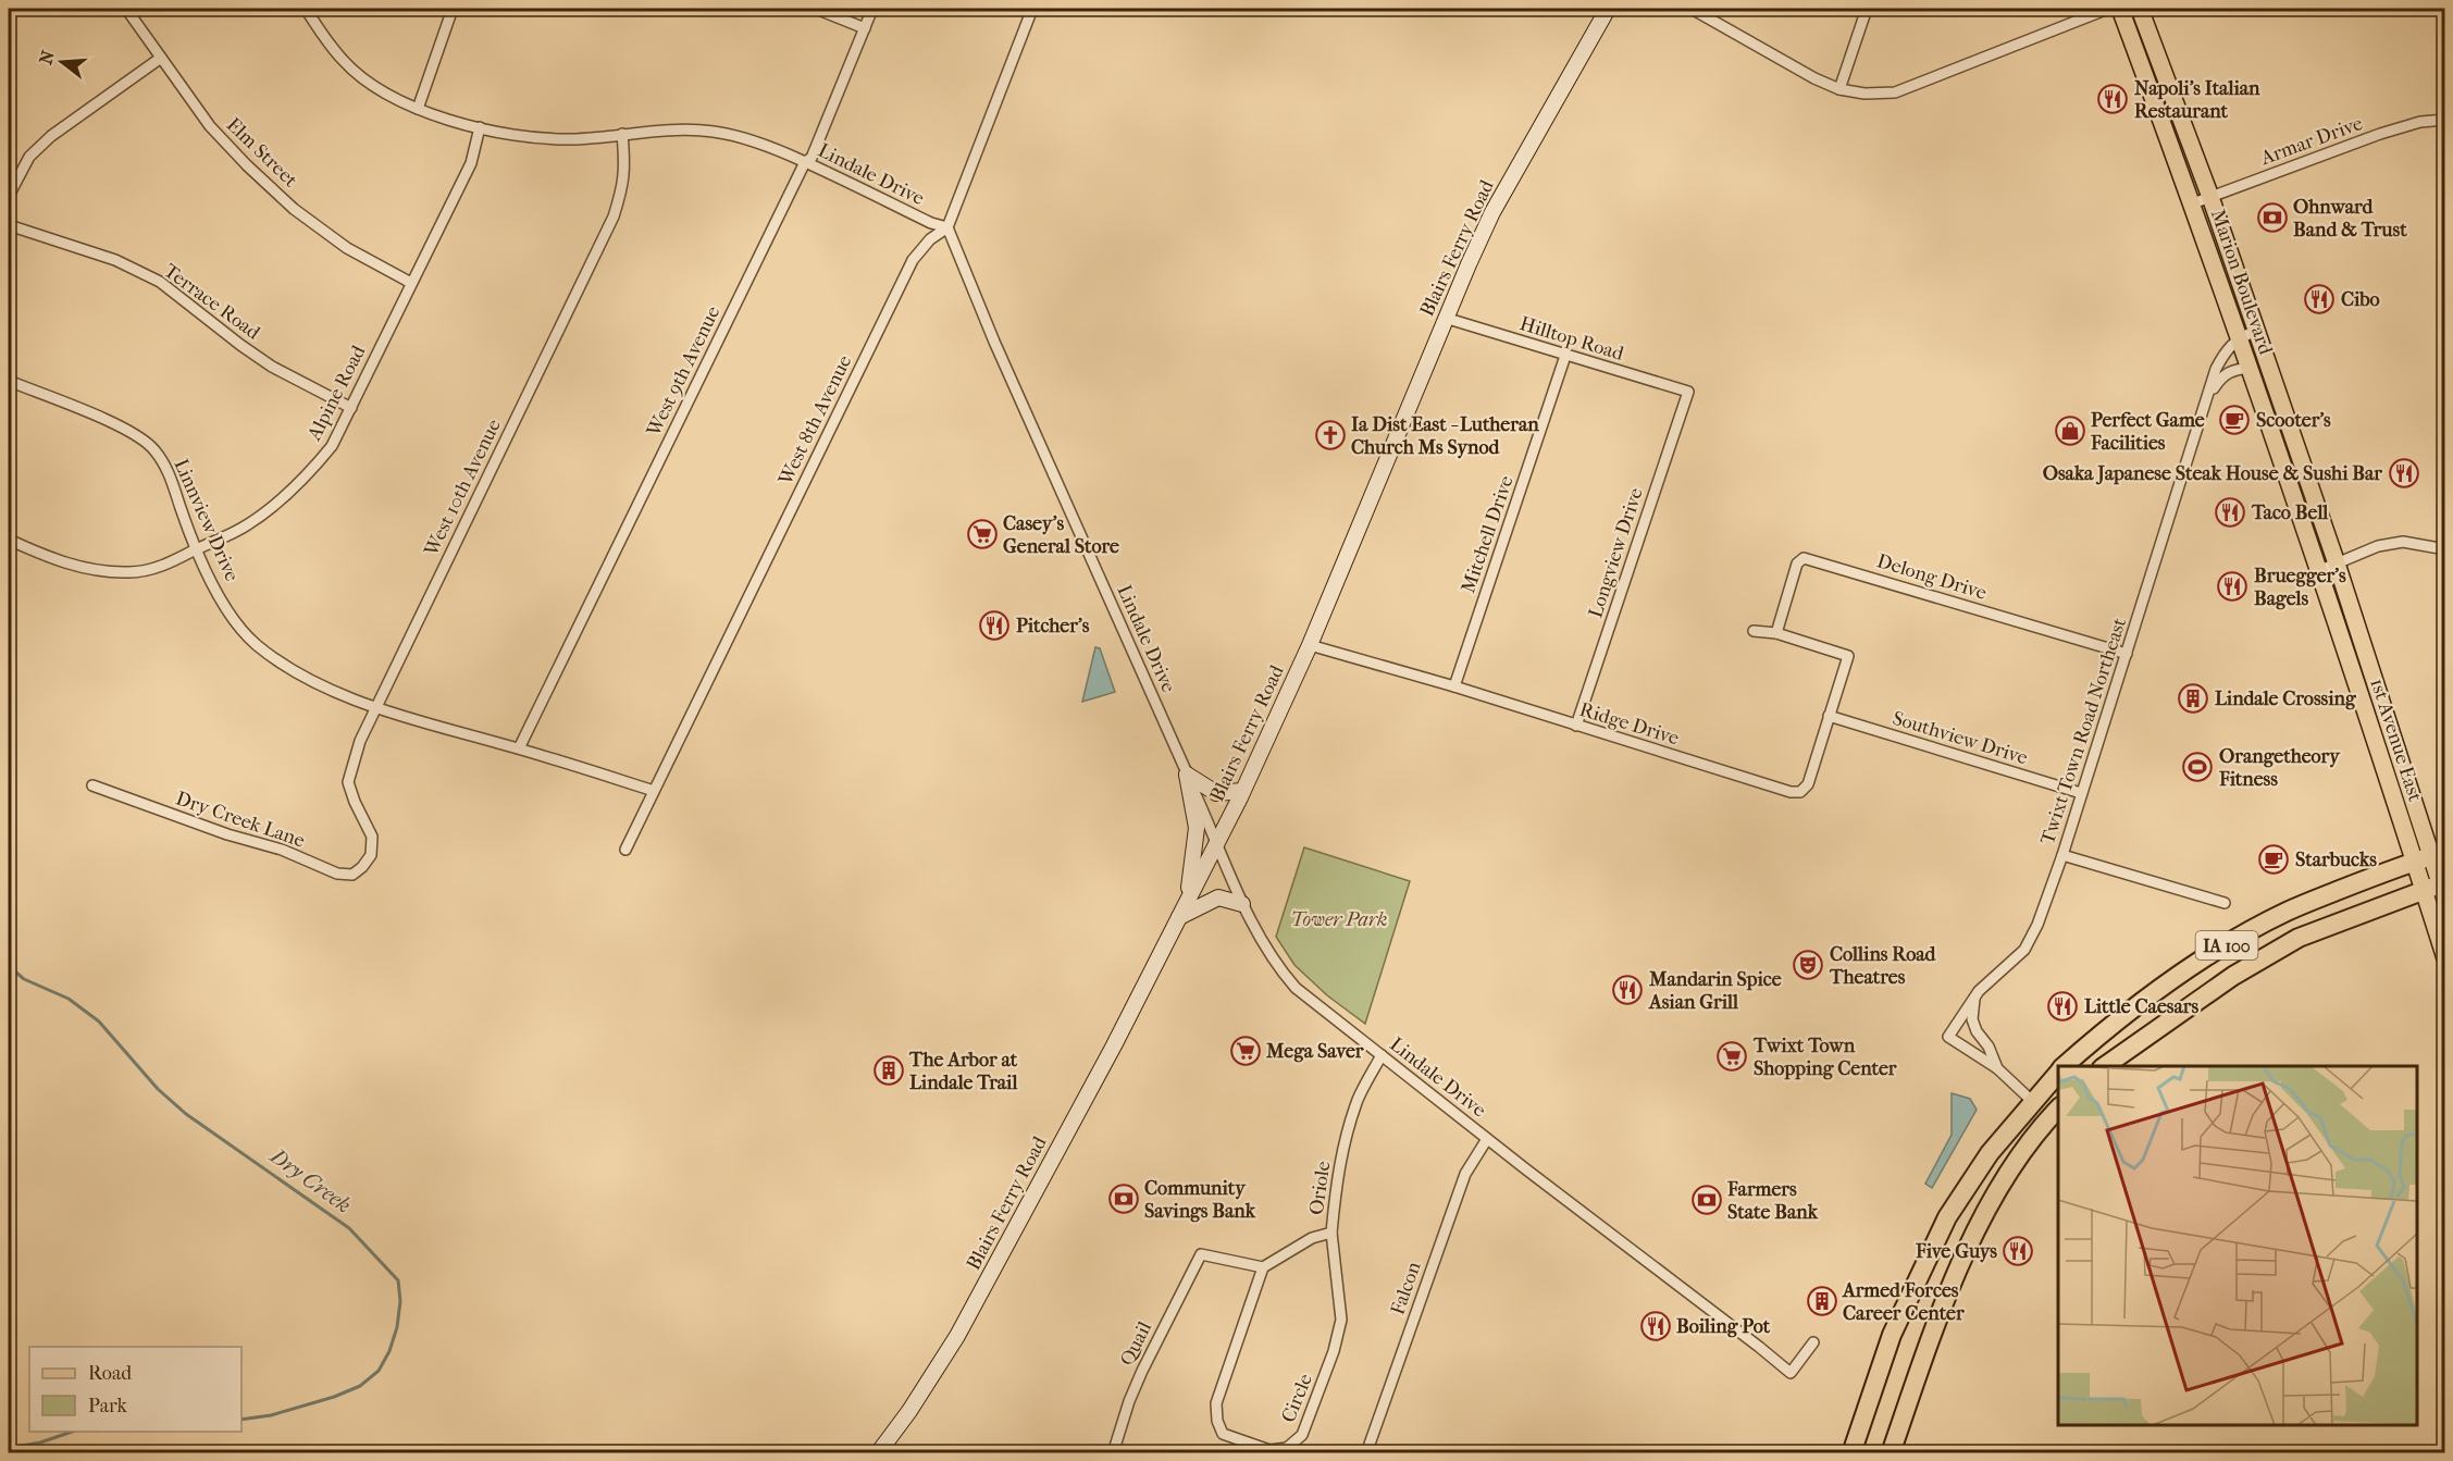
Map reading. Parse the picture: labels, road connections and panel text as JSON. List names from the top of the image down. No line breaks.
{"streets":{"highway":["IA 100"],"main road":["Blairs Ferry Road","Marion Boulevard","1st Avenue East"],"street":["Armar Drive","Elm Street","Lindale Drive","Terrace Road","Hilltop Road","West 9th Avenue","Alpine Road","West 8th Avenue","West 10th Avenue","Linnview Drive","Mitchell Drive","Longview Drive","Delong Drive","Ridge Drive","Twixt Town Road Northeast","Southview Drive","Dry Creek Lane","Oriole","Falcon","Quail","Circle"]},"crossings":[["Armar Drive","Marion Boulevard"],["Elm Street","Alpine Road"],["Lindale Drive","Blairs Ferry Road"],["Lindale Drive","West 9th Avenue"],["Lindale Drive","Alpine Road"],["Lindale Drive","West 8th Avenue"],["Lindale Drive","West 10th Avenue"],["Lindale Drive","Oriole"],["Lindale Drive","Falcon"],["Blairs Ferry Road","Hilltop Road"],["Blairs Ferry Road","Ridge Drive"],["Marion Boulevard","Twixt Town Road Northeast"],["Marion Boulevard","1st Avenue East"],["Terrace Road","Alpine Road"],["Hilltop Road","Mitchell Drive"],["Hilltop Road","Longview Drive"],["West 9th Avenue","Linnview Drive"],["Alpine Road","Linnview Drive"],["West 8th Avenue","Linnview Drive"],["West 10th Avenue","Linnview Drive"],["West 10th Avenue","Dry Creek Lane"],["Mitchell Drive","Ridge Drive"],["Longview Drive","Ridge Drive"],["Delong Drive","Ridge Drive"],["Delong Drive","Twixt Town Road Northeast"],["Ridge Drive","Southview Drive"],["Twixt Town Road Northeast","Southview Drive"],["Twixt Town Road Northeast","IA 100"],["1st Avenue East","IA 100"],["Oriole","Quail"],["Oriole","Circle"],["Quail","Circle"]],"water":["Dry Creek"],"parks":["Tower Park"],"places":{"restaurant":["Napoli's Italian Restaurant","Cibo","Osaka Japanese Steak House & Sushi Bar","Taco Bell","Bruegger's Bagels","Pitcher's","Mandarin Spice Asian Grill","Little Caesars","Five Guys","Boiling Pot"],"bank":["Ohnward Band & Trust","Community Savings Bank","Farmers State Bank"],"cafe":["Scooter's","Starbucks"],"shop":["Perfect Game Facilities"],"church":["Ia Dist East - Lutheran Church Ms Synod"],"supermarket":["Casey's General Store","Mega Saver","Twixt Town Shopping Center"],"building":["Lindale Crossing","The Arbor at Lindale Trail","Armed Forces Career Center"],"sports":["Orangetheory Fitness"],"theatre":["Collins Road Theatres"]},"legend":["Road","Park"],"north":"left"}
